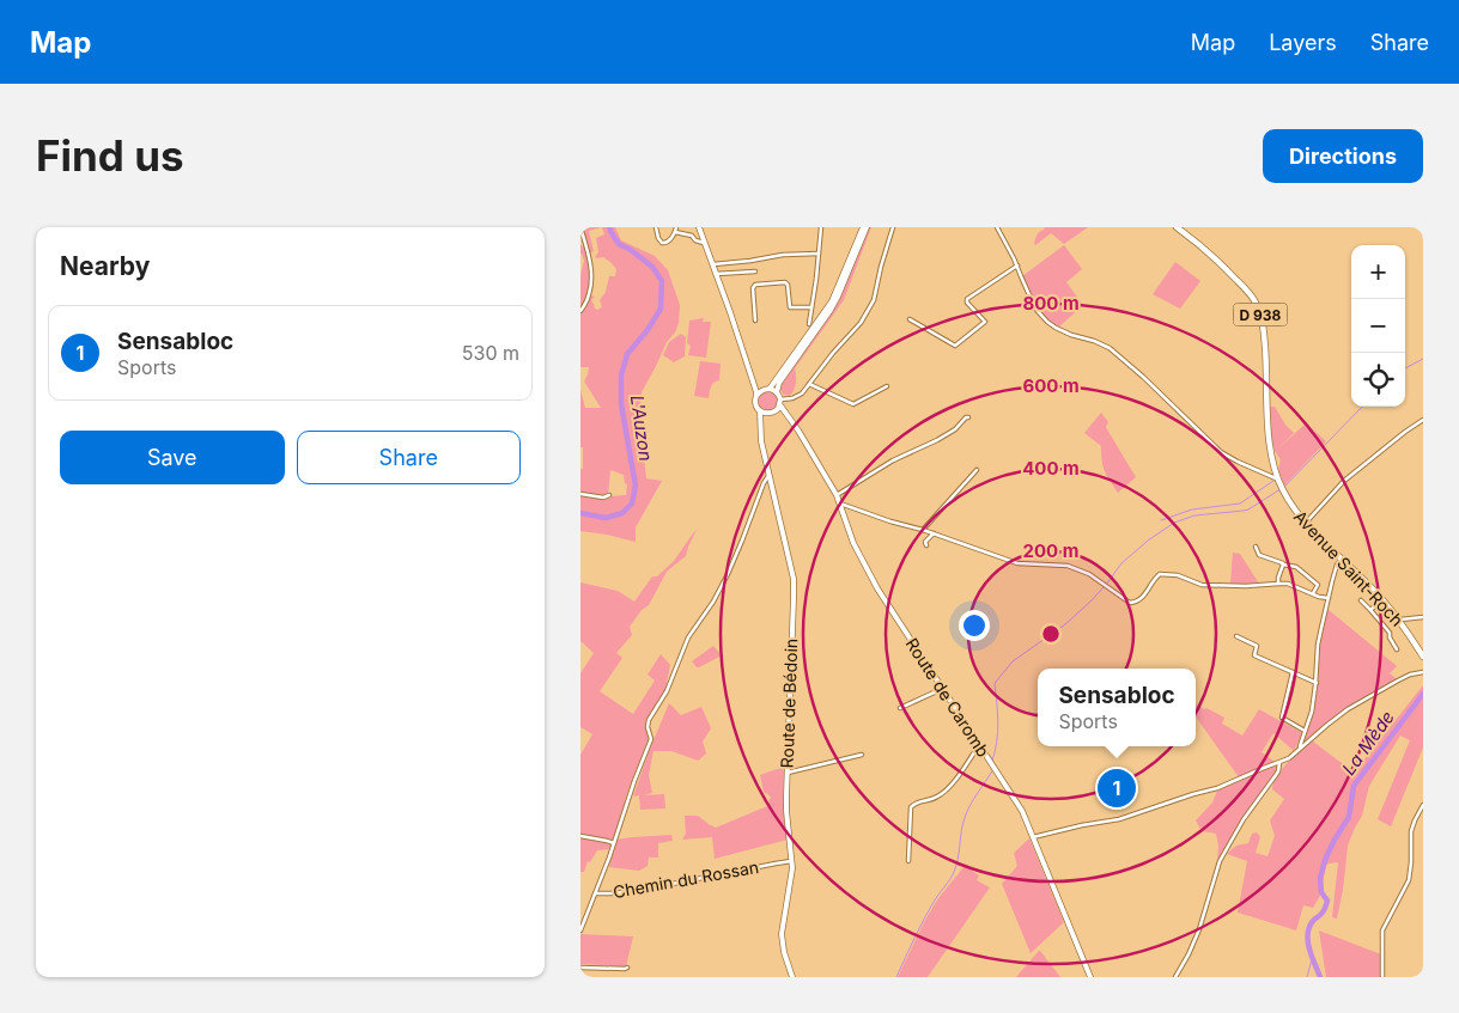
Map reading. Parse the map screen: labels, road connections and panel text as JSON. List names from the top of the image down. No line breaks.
{"streets":{"main road":["D 938","Avenue Saint-Roch","Route de Caromb","Route de Bédoin"],"street":["Chemin du Rossan"]},"crossings":[["Route de Caromb","Route de Bédoin"],["Route de Bédoin","Chemin du Rossan"]],"water":["L'Auzon","La Mède"],"page":{"header":"Map","nav":["Map","Layers","Share"],"buttons":["Directions",["Save","Share"]],"title":"Find us","heading":"Nearby","map_buttons":["+","−"],"list":[{"mark":"1","name":"Sensabloc","note":"Sports","value":"530 m"}],"popup":["Sensabloc","Sports"],"pins":"1"},"rings":["800 m","600 m","400 m","200 m"]}
